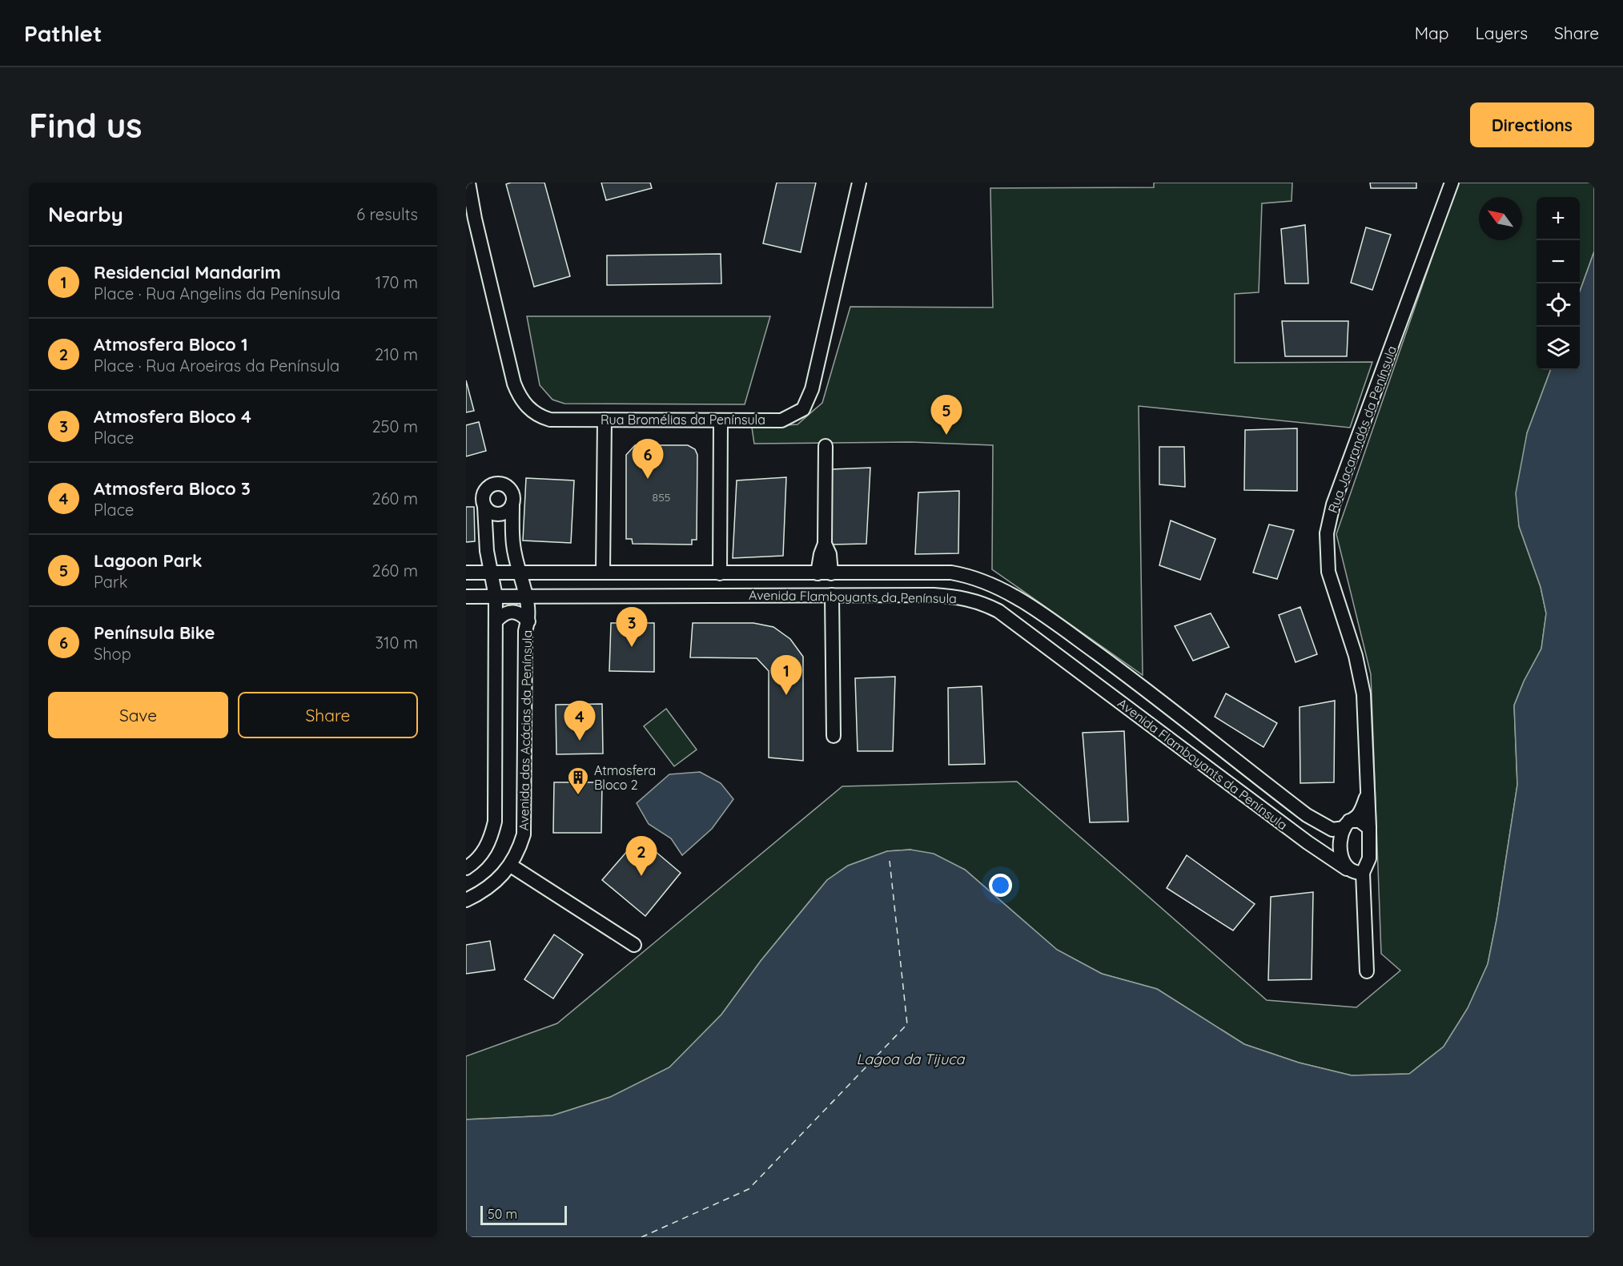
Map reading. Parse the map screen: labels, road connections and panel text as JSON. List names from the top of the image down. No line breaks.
{"streets":{"street":["Rua Bromélias da Península","Rua Jacarandás da Península","Avenida Flamboyants da Península","Avenida das Acácias da Península"]},"crossings":[["Rua Jacarandás da Península","Avenida Flamboyants da Península"],["Avenida Flamboyants da Península","Avenida das Acácias da Península"]],"water":["Lagoa da Tijuca"],"places":{"building":["Atmosfera Bloco 2"]},"house_numbers":["855"],"scale_bar":"50 m","north":"top left","page":{"header":"Pathlet","nav":["Map","Layers","Share"],"buttons":["Directions",["Save","Share"]],"title":"Find us","heading":["Nearby","6 results"],"map_buttons":["+","−"],"list":[{"mark":"1","name":"Residencial Mandarim","note":"Place · Rua Angelins da Península","value":"170 m"},{"mark":"2","name":"Atmosfera Bloco 1","note":"Place · Rua Aroeiras da Península","value":"210 m"},{"mark":"3","name":"Atmosfera Bloco 4","note":"Place","value":"250 m"},{"mark":"4","name":"Atmosfera Bloco 3","note":"Place","value":"260 m"},{"mark":"5","name":"Lagoon Park","note":"Park","value":"260 m"},{"mark":"6","name":"Península Bike","note":"Shop","value":"310 m"}],"pins":["5","6","3","1","4","2"],"scale":"50 m"}}
